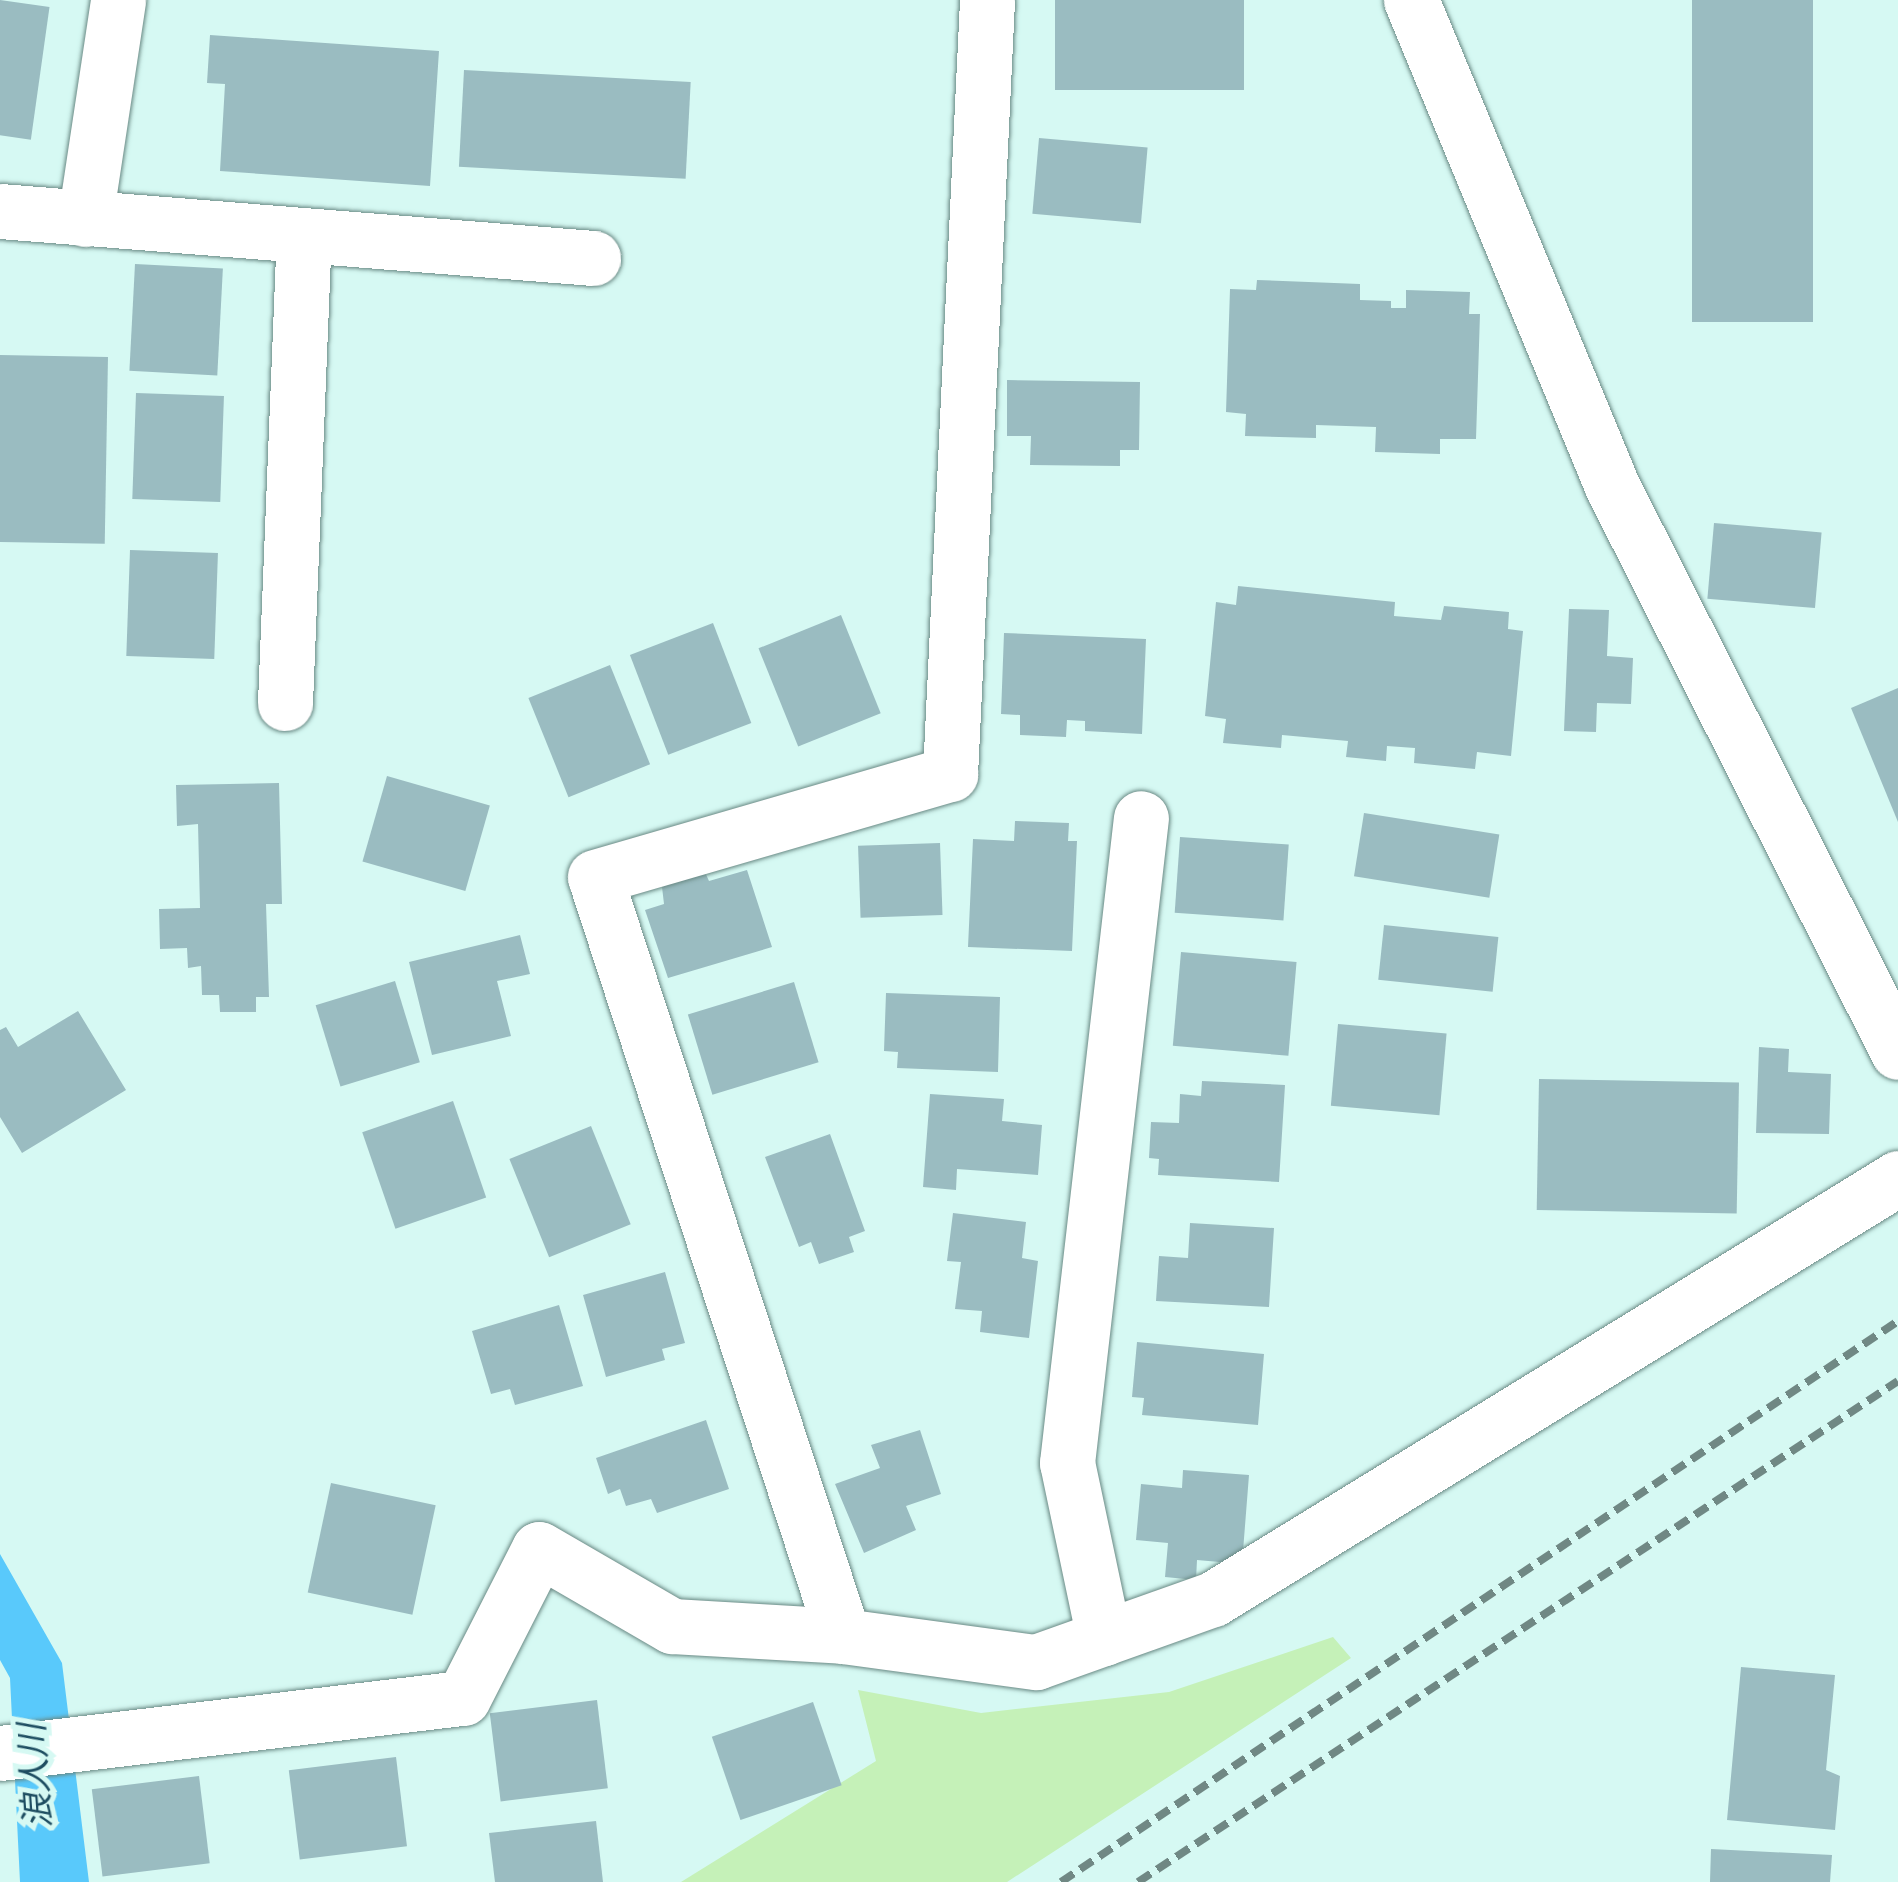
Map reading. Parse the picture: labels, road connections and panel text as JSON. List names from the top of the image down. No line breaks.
{"water":["浪人川"]}
